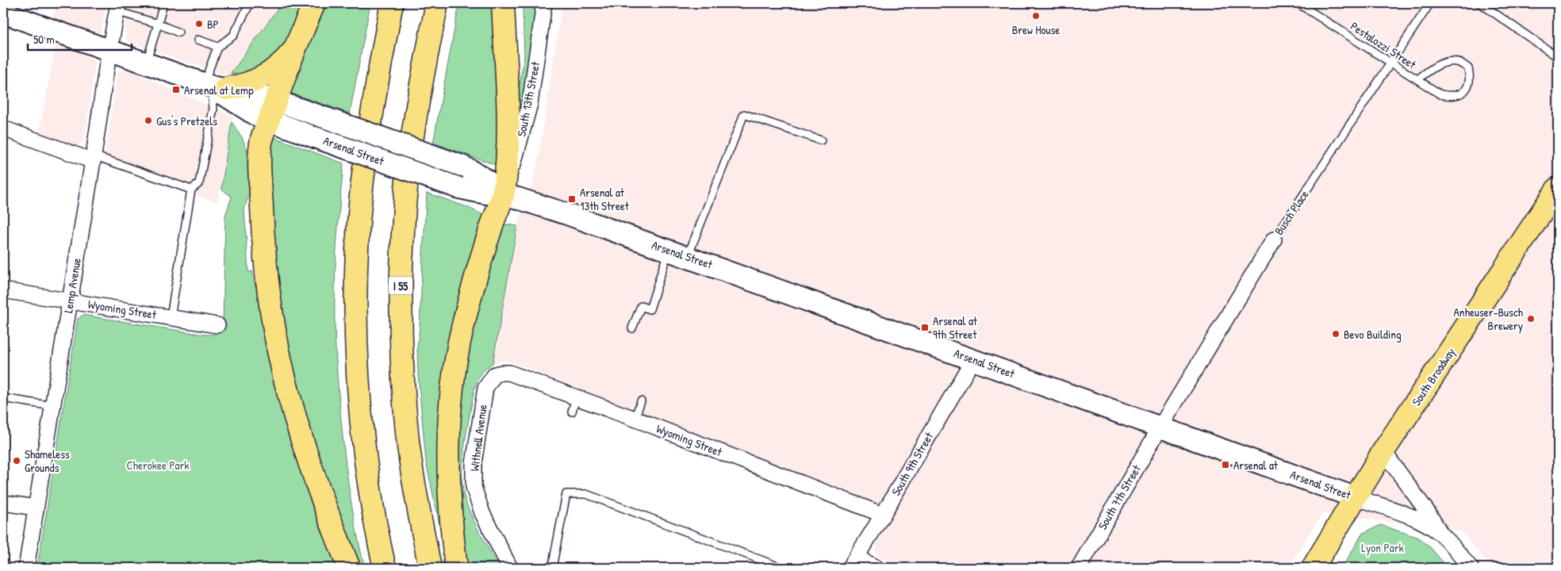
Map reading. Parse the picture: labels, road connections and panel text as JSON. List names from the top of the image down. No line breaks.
{"streets":{"main road":["Arsenal Street","I 55","South Broadway"],"street":["South 13th Street","Busch Place","Lemp Avenue","Wyoming Street","Withnell Avenue","South 9th Street","South 7th Street"],"lane":["Pestalozzi Street"]},"crossings":[["Pestalozzi Street","Busch Place"],["South 13th Street","Arsenal Street"],["Arsenal Street","Busch Place"],["Arsenal Street","Lemp Avenue"],["Arsenal Street","South Broadway"],["Arsenal Street","South 9th Street"],["Arsenal Street","South 7th Street"],["Busch Place","South 7th Street"],["Lemp Avenue","Wyoming Street"],["Wyoming Street","Withnell Avenue"],["Wyoming Street","South 9th Street"]],"parks":["Cherokee Park","Lyon Park"],"places":{"other":["Brew House","BP","Gus's Pretzels","Anheuser-Busch Brewery","Bevo Building","Shameless Grounds"],"transit":["Arsenal at Lemp","Arsenal at 13th Street","Arsenal at 9th Street","Arsenal at"]},"scale_bar":"50 m"}
